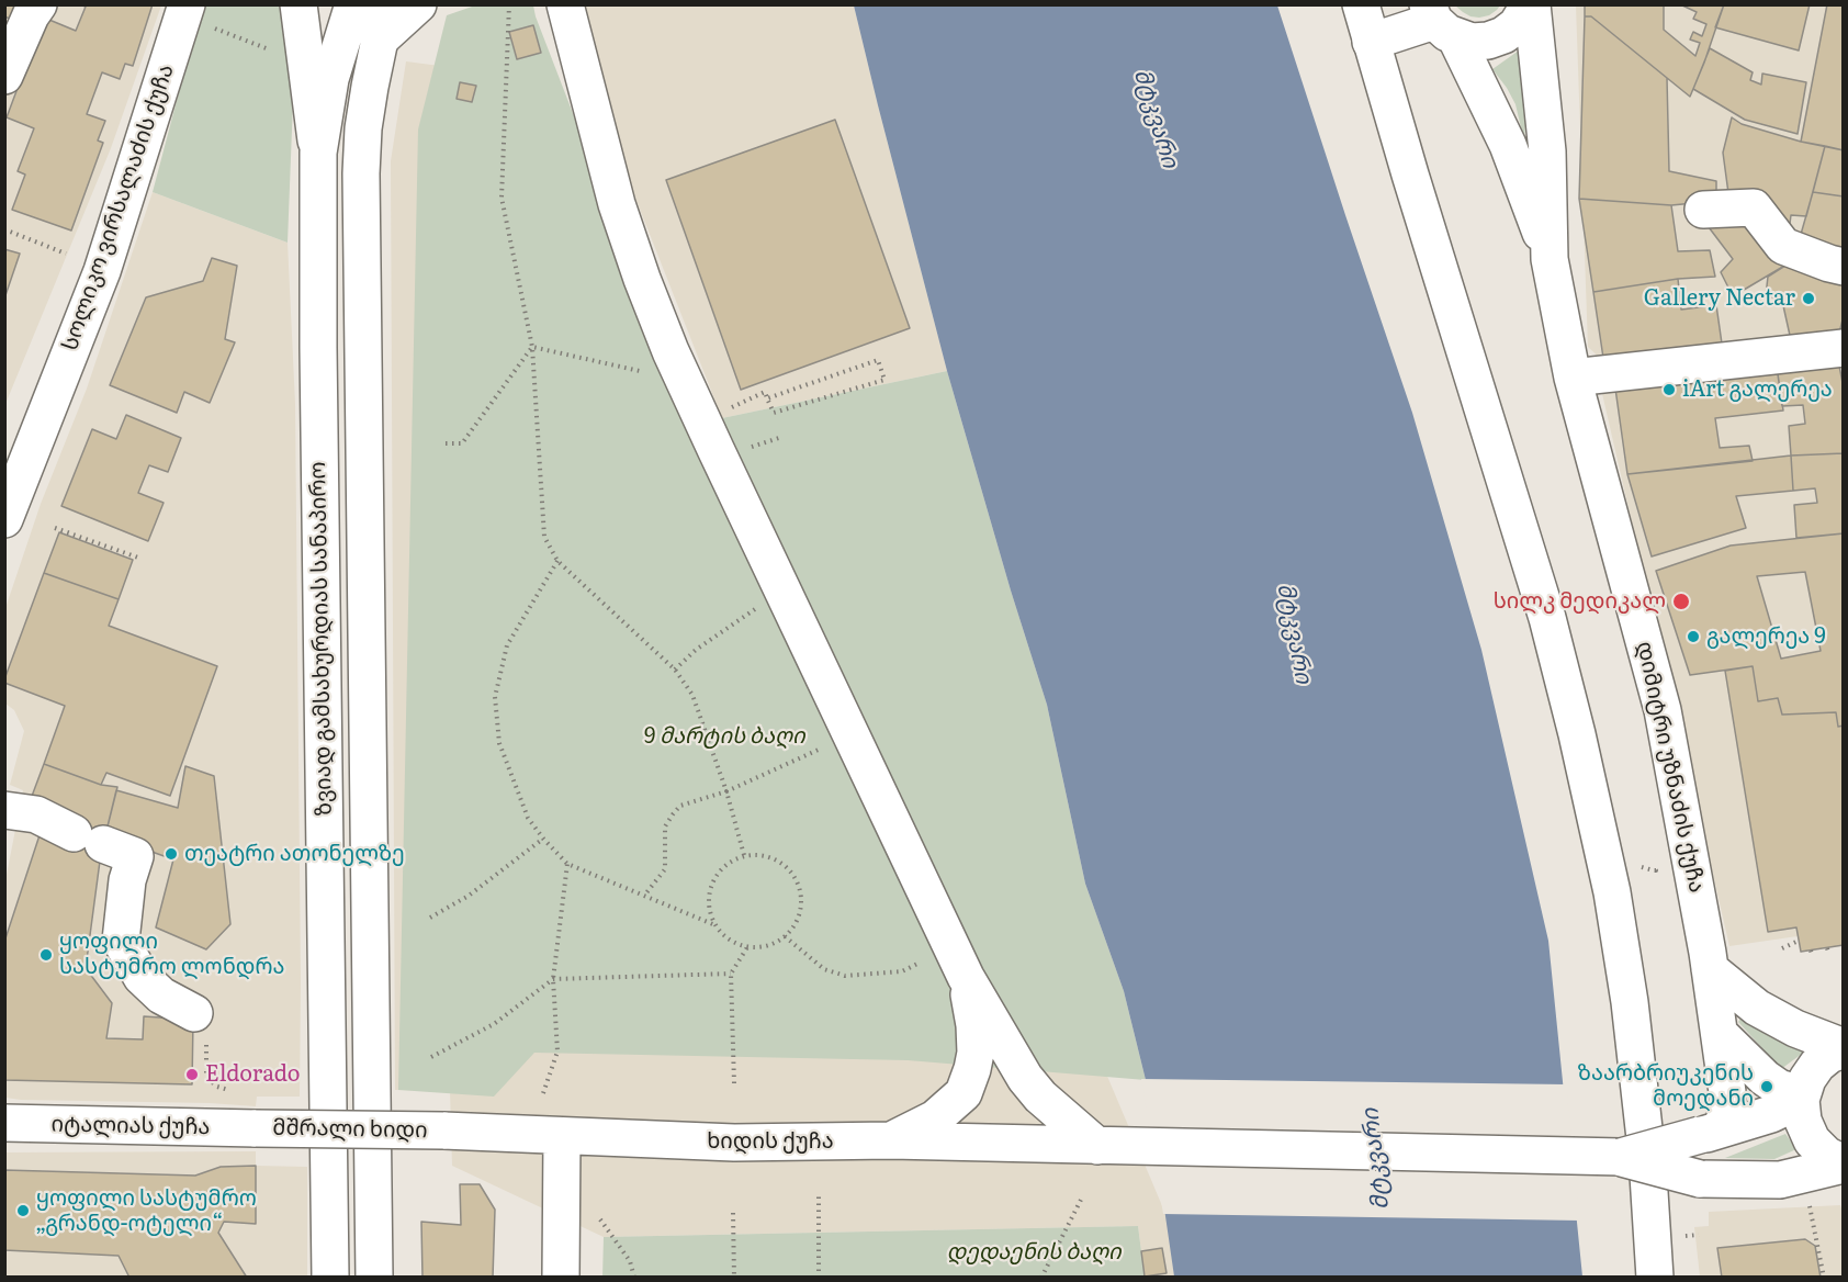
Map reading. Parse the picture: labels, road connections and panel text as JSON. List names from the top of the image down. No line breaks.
{"streets":{"main road":["სოლიკო ვირსალაძის ქუჩა","ზვიად გამსახურდიას სანაპირო","დიმიტრი უზნაძის ქუჩა","იტალიას ქუჩა","მშრალი ხიდი","ხიდის ქუჩა"]},"crossings":[["იტალიას ქუჩა","მშრალი ხიდი"],["მშრალი ხიდი","ხიდის ქუჩა"]],"water":["მტკვარი"],"parks":["9 მარტის ბაღი","დედაენის ბაღი"],"places":["Gallery Nectar","iArt გალერეა","სილკ მედიკალ","გალერეა 9","თეატრი ათონელზე","ყოფილი სასტუმრო ლონდრა","Eldorado","ზაარბრიუკენის მოედანი","ყოფილი სასტუმრო „გრანდ-ოტელი“"]}
